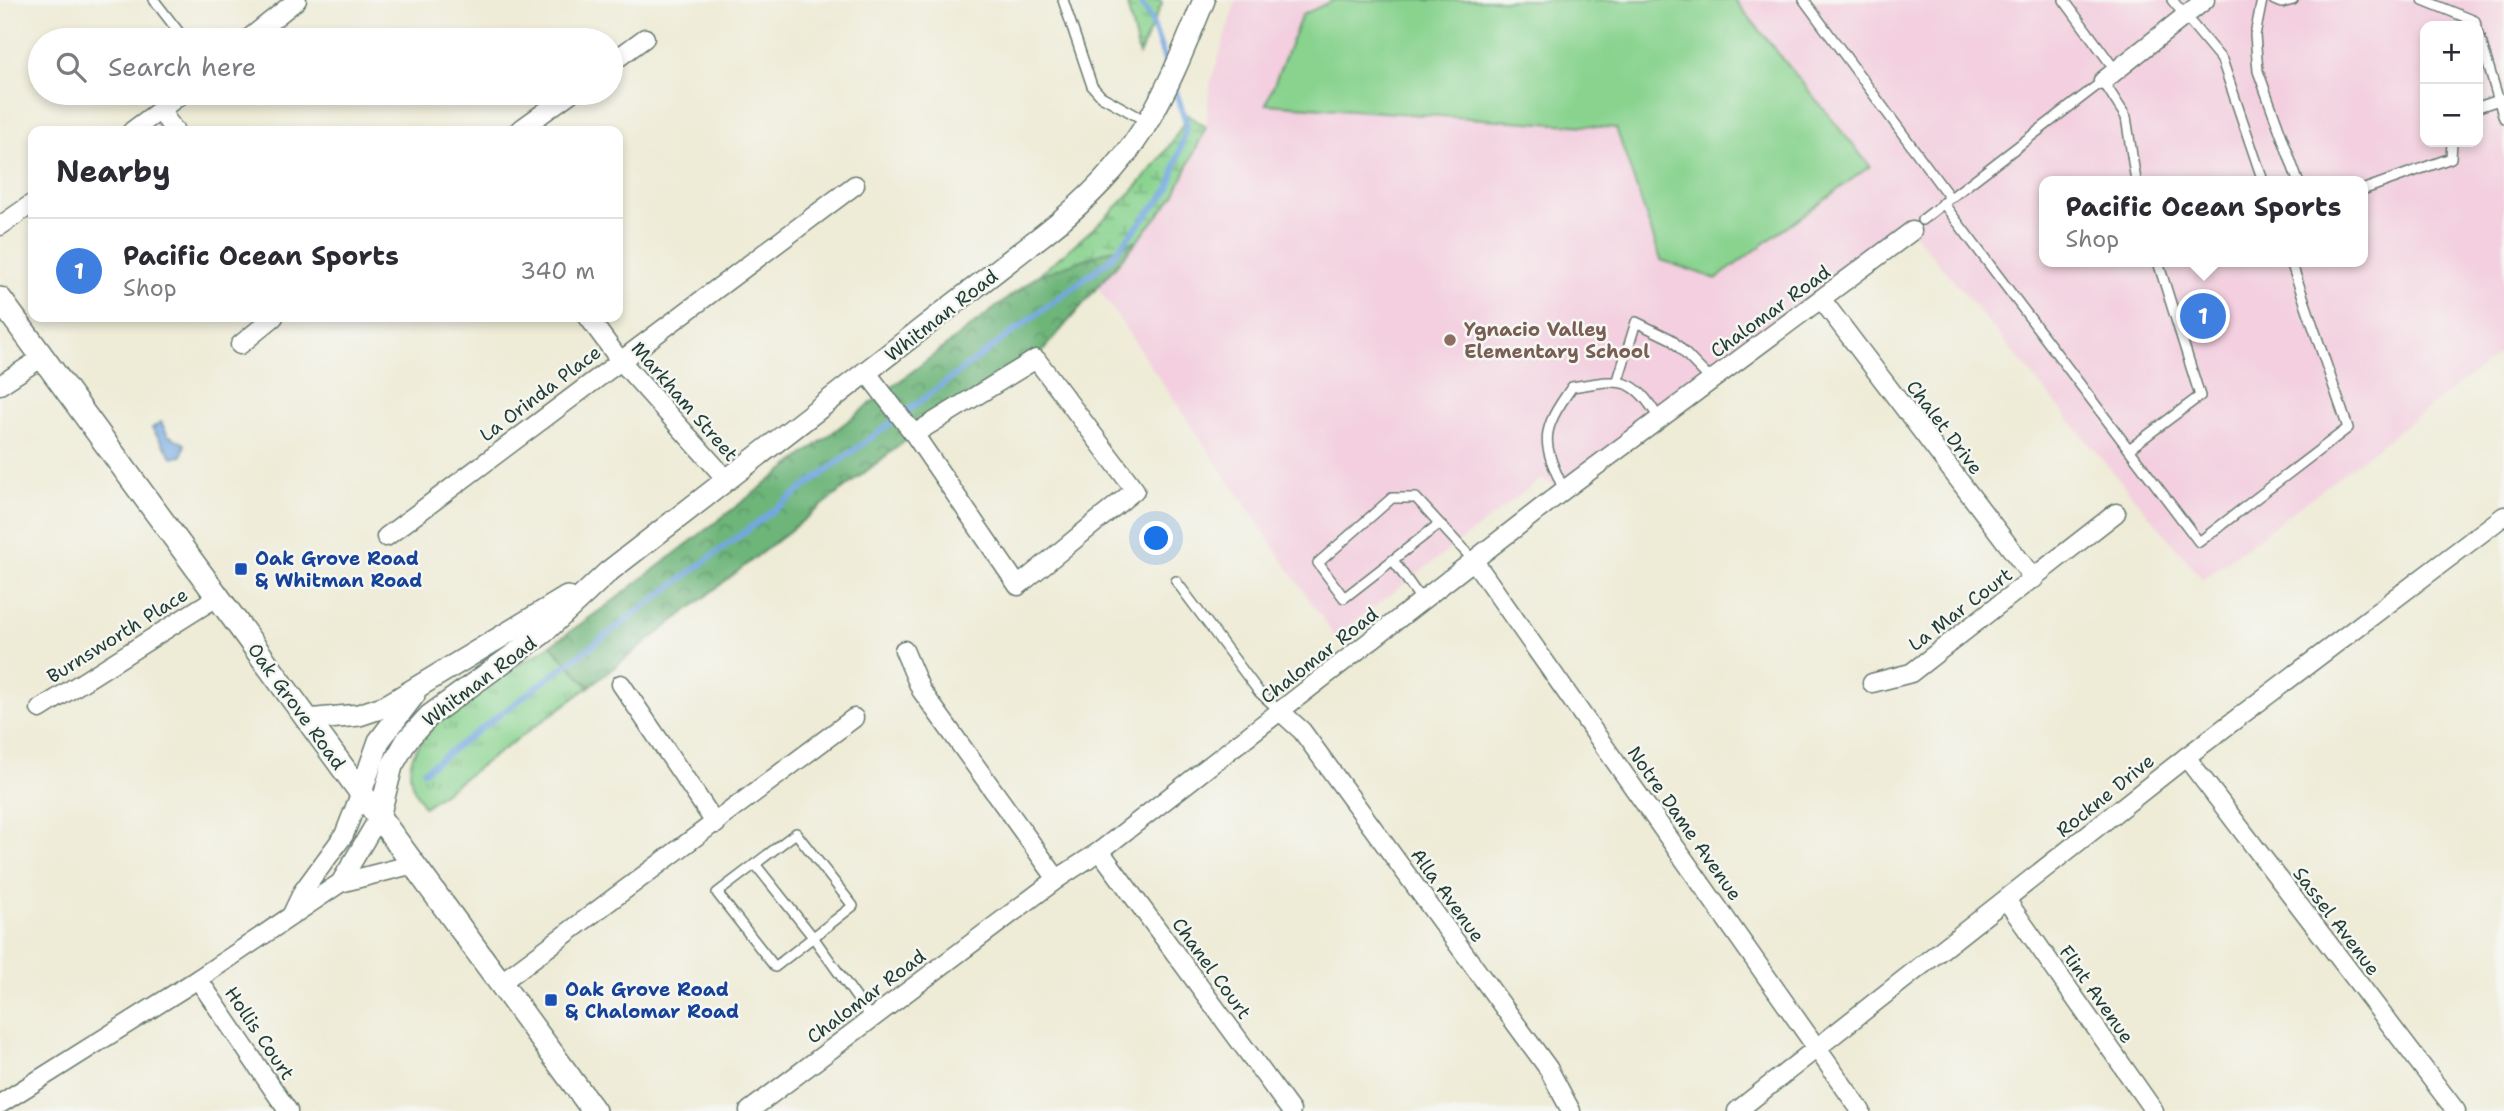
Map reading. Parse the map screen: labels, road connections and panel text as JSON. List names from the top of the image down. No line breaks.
{"streets":{"main road":["Oak Grove Road"],"street":["Chalomar Road","Whitman Road","La Orinda Place","Markham Street","Chalet Drive","La Mar Court","Burnsworth Place","Rockne Drive","Notre Dame Avenue","Alla Avenue","Sassel Avenue","Chanel Court","Flint Avenue","Hollis Court"]},"crossings":[["Chalomar Road","Chalet Drive"],["Chalomar Road","Notre Dame Avenue"],["Chalomar Road","Alla Avenue"],["Chalomar Road","Chanel Court"],["Whitman Road","Markham Street"],["Whitman Road","Oak Grove Road"],["Whitman Road","Hollis Court"],["La Orinda Place","Markham Street"],["Chalet Drive","La Mar Court"],["Burnsworth Place","Oak Grove Road"],["Rockne Drive","Notre Dame Avenue"],["Rockne Drive","Sassel Avenue"],["Rockne Drive","Flint Avenue"]],"places":{"other":["Ygnacio Valley Elementary School"],"transit":["Oak Grove Road & Whitman Road","Oak Grove Road & Chalomar Road"]},"page":{"map_buttons":["+","−"],"search":"Search here","heading":"Nearby","popup":["Pacific Ocean Sports","Shop"],"list":[{"mark":"1","name":"Pacific Ocean Sports","note":"Shop","value":"340 m"}],"pins":"1"}}
